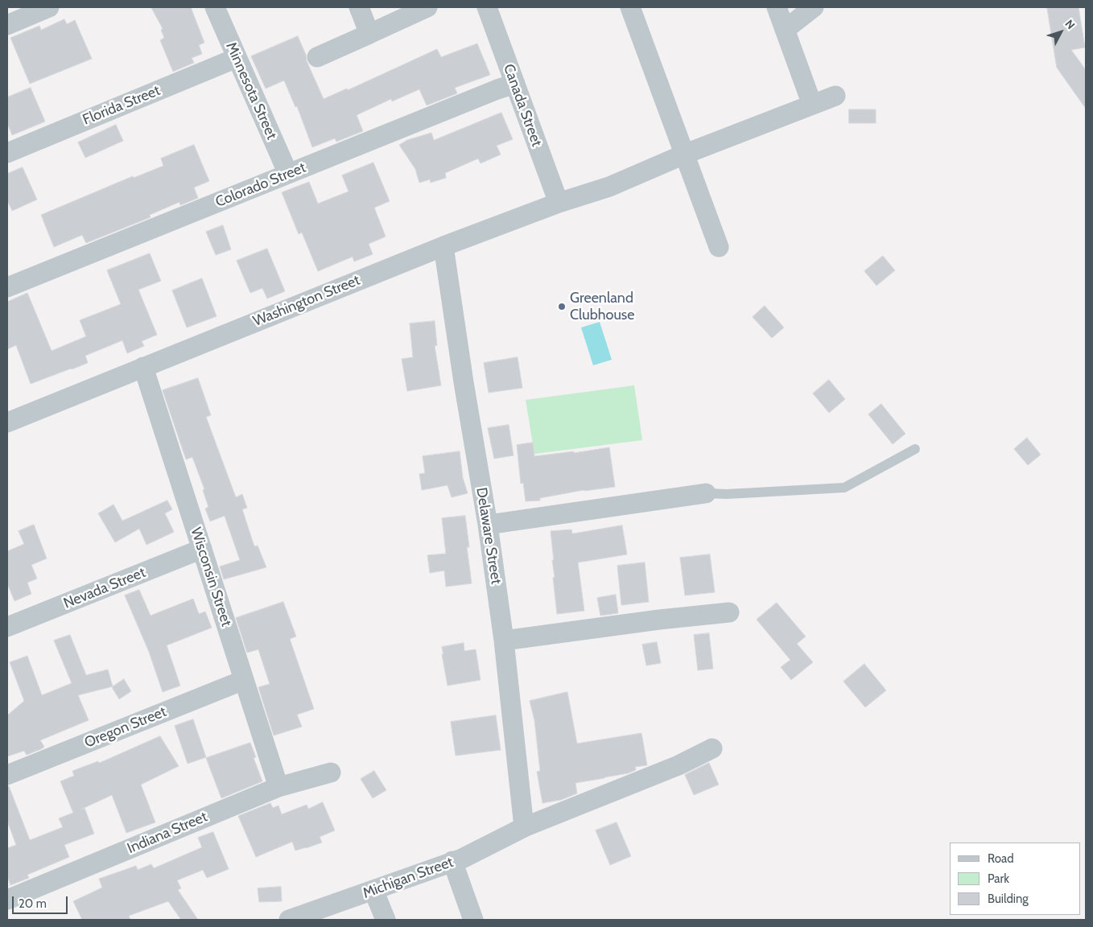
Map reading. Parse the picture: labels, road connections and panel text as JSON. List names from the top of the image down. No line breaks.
{"streets":{"street":["Minnesota Street","Florida Street","Canada Street","Colorado Street","Washington Street","Delaware Street","Wisconsin Street","Nevada Street","Oregon Street","Indiana Street","Michigan Street"]},"crossings":[["Minnesota Street","Florida Street"],["Minnesota Street","Colorado Street"],["Canada Street","Colorado Street"],["Canada Street","Washington Street"],["Washington Street","Delaware Street"],["Washington Street","Wisconsin Street"],["Delaware Street","Michigan Street"],["Wisconsin Street","Nevada Street"],["Wisconsin Street","Oregon Street"],["Wisconsin Street","Indiana Street"]],"places":["Greenland Clubhouse"],"legend":["Road","Park","Building"],"scale_bar":"20 m","north":"top right"}
